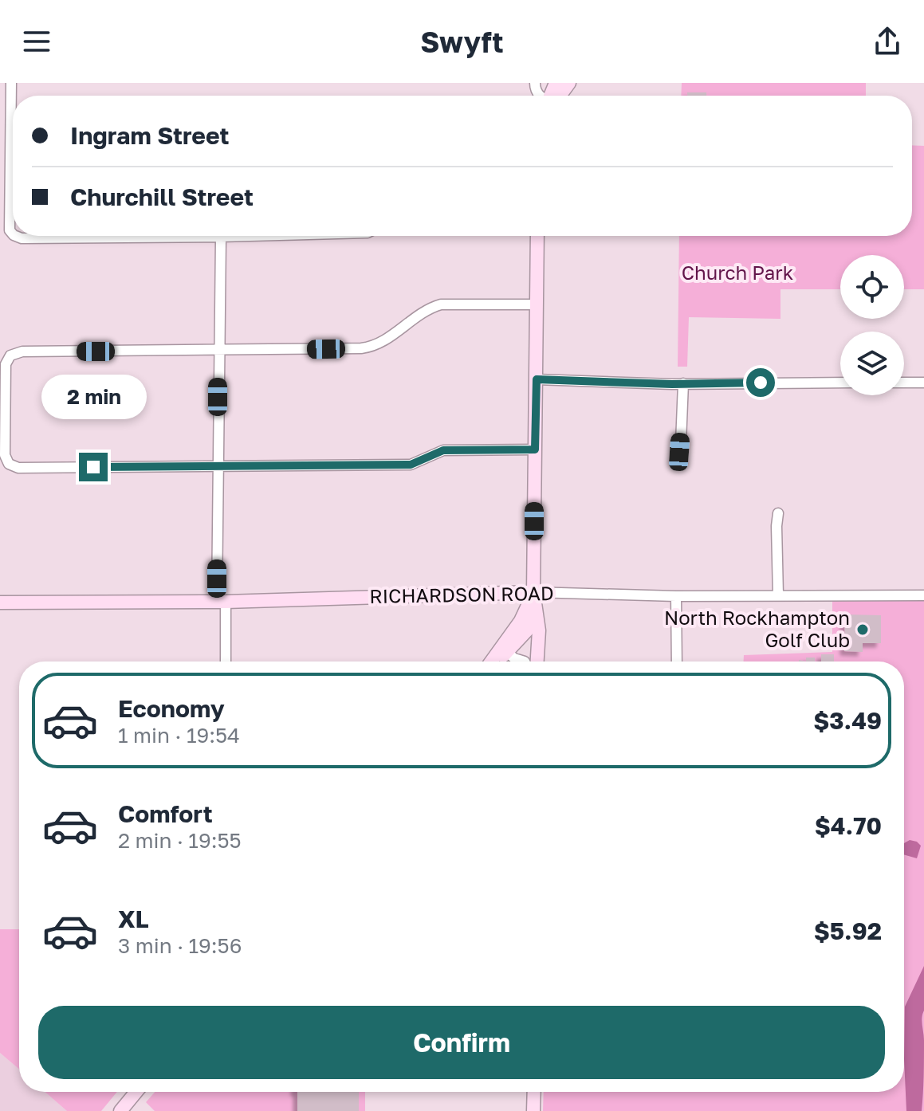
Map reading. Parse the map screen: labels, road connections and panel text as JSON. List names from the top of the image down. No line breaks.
{"streets":{"street":["RICHARDSON ROAD"]},"parks":["Church Park"],"places":["North Rockhampton Golf Club"],"page":{"header":"Swyft","banner":["Ingram Street","Churchill Street"],"bubble":"2 min","list":[{"name":"Economy","note":"1 min · 19:54","value":"$3.49"},{"name":"Comfort","note":"2 min · 19:55","value":"$4.70"},{"name":"XL","note":"3 min · 19:56","value":"$5.92"}],"buttons":"Confirm"}}
